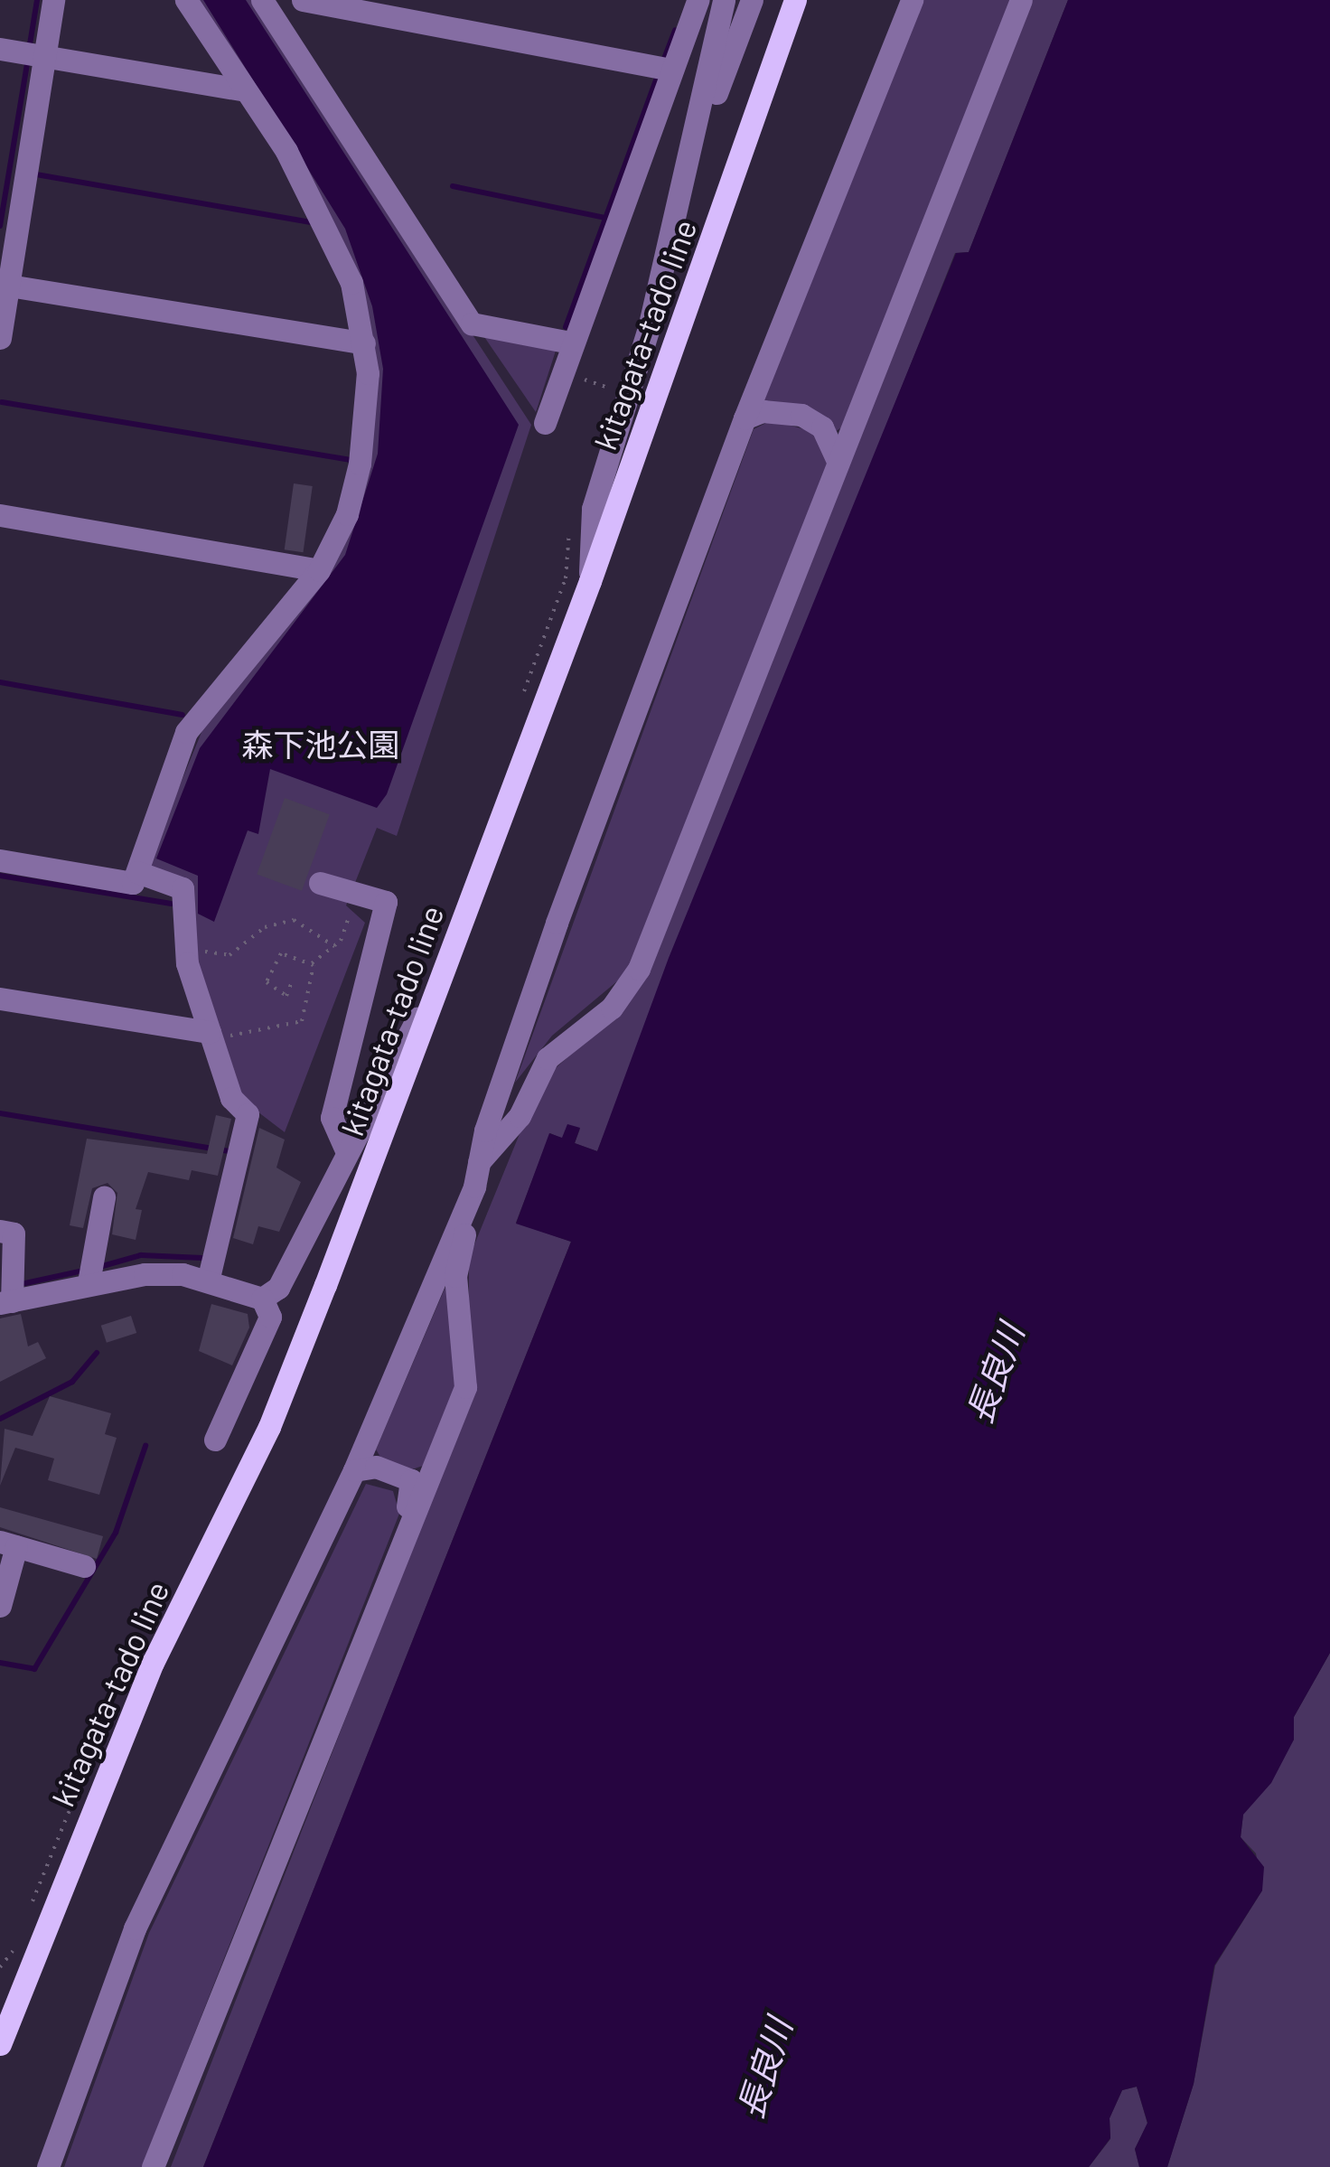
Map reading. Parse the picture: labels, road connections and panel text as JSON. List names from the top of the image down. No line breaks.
{"streets":{"main road":["kitagata-tado line"]},"water":["長良川"],"parks":["森下池公園"]}
